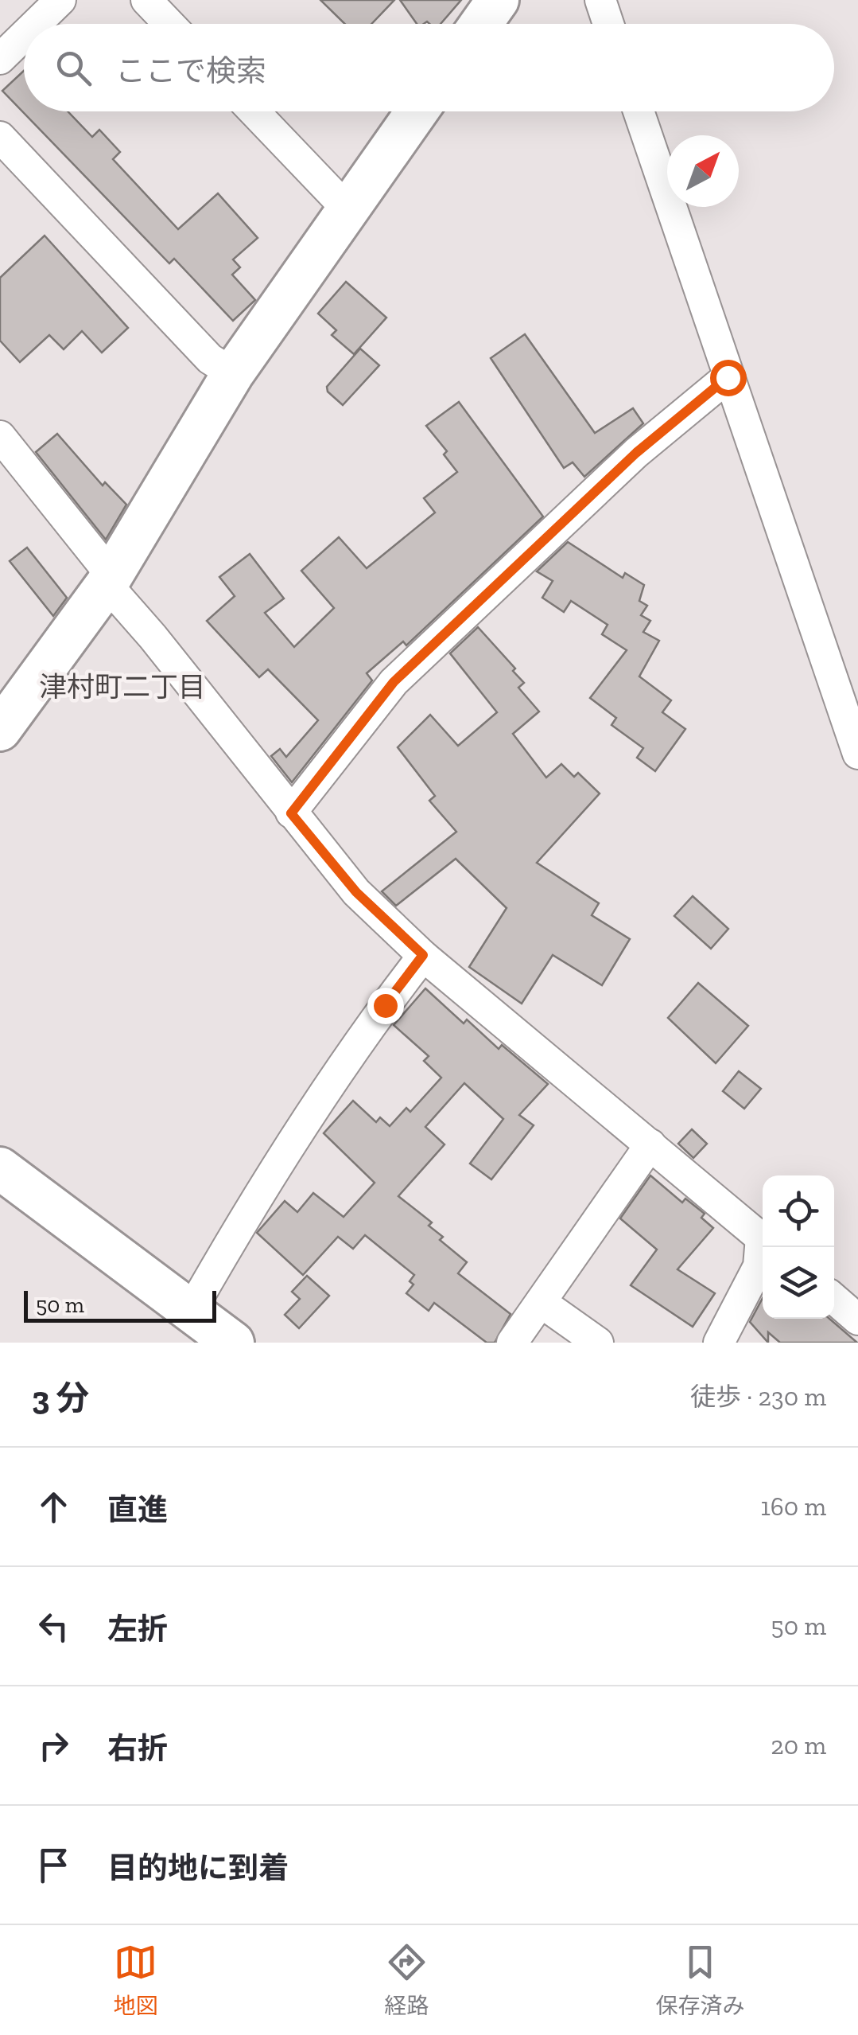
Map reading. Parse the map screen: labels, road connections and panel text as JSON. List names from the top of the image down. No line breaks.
{"districts":["津村町二丁目"],"scale_bar":"50 m","north":"top right","page":{"search":"ここで検索","scale":"50 m","heading":["3 分","徒歩 · 230 m"],"list":[["直進","160 m"],["左折","50 m"],["右折","20 m"],"目的地に到着"],"nav":["地図","経路","保存済み"]}}
